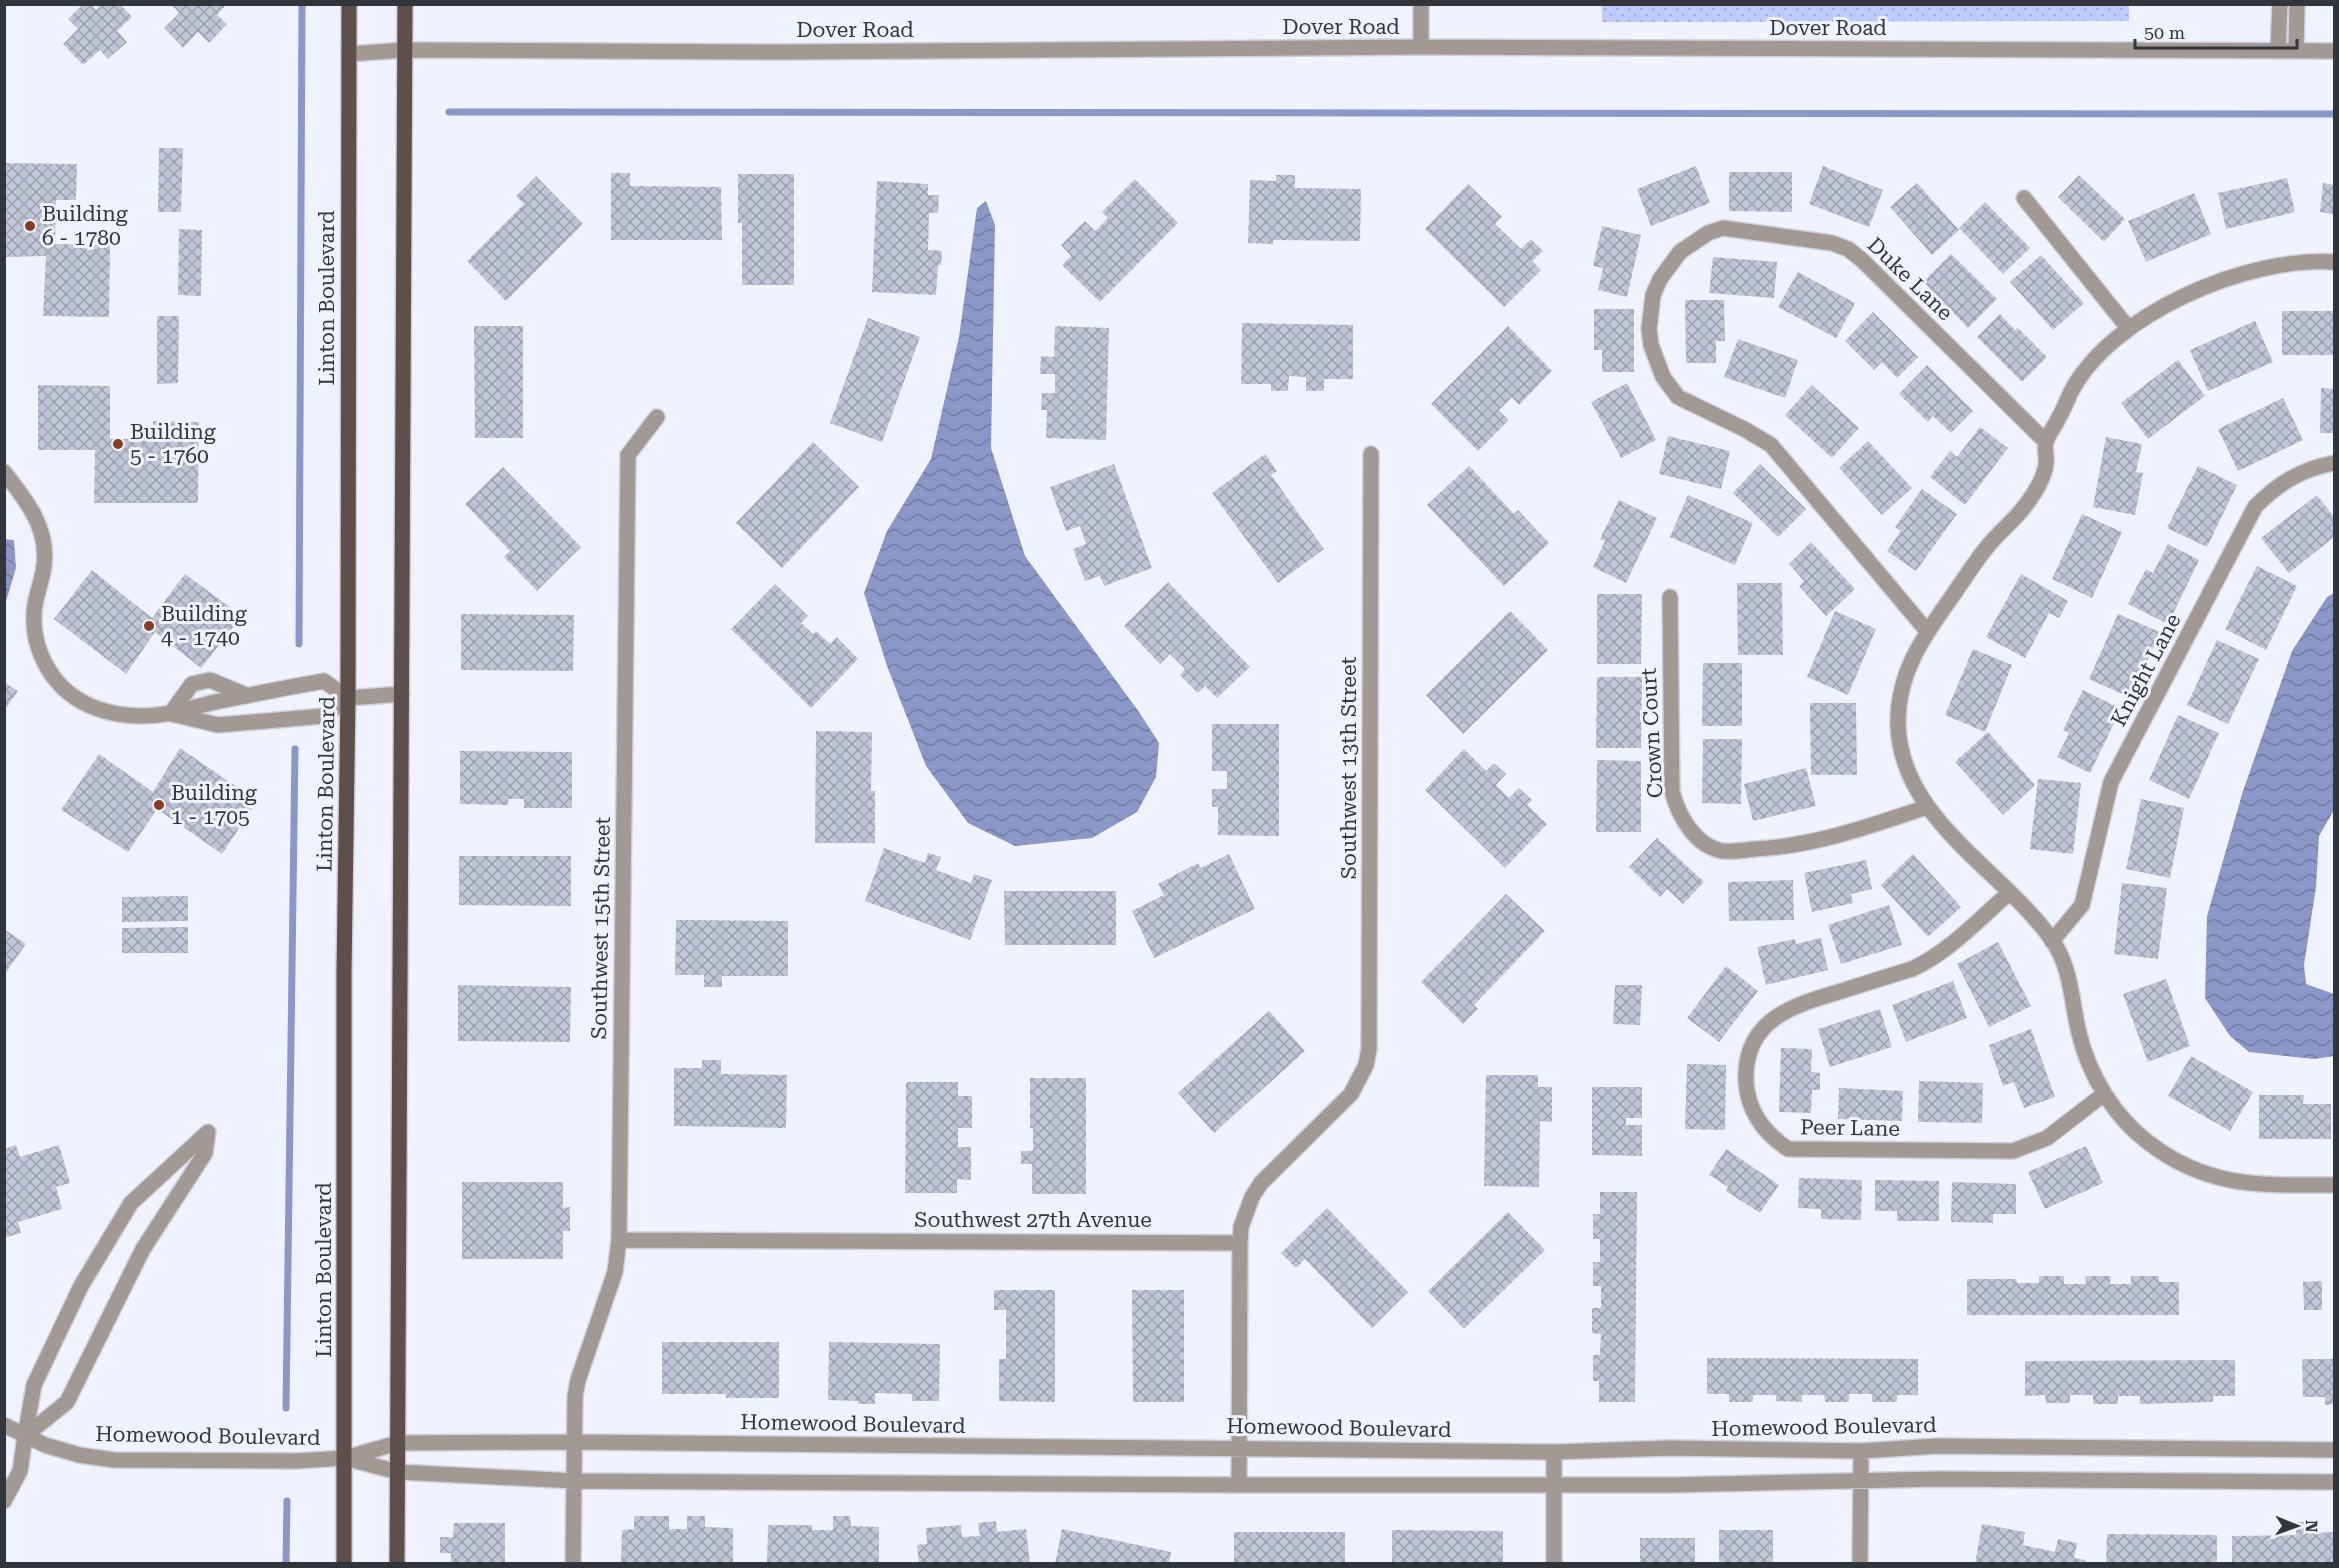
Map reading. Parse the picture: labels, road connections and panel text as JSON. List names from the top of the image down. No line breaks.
{"streets":{"main road":["Linton Boulevard"],"street":["Dover Road","Duke Lane","Knight Lane","Crown Court","Southwest 13th Street","Southwest 15th Street","Peer Lane","Southwest 27th Avenue","Homewood Boulevard"]},"crossings":[["Dover Road","Linton Boulevard"],["Linton Boulevard","Homewood Boulevard"],["Southwest 13th Street","Southwest 27th Avenue"],["Southwest 15th Street","Southwest 27th Avenue"],["Southwest 15th Street","Homewood Boulevard"]],"places":["Building 6 - 1780","Building 5 - 1760","Building 4 - 1740","Building 1 - 1705"],"scale_bar":"50 m","north":"right"}
